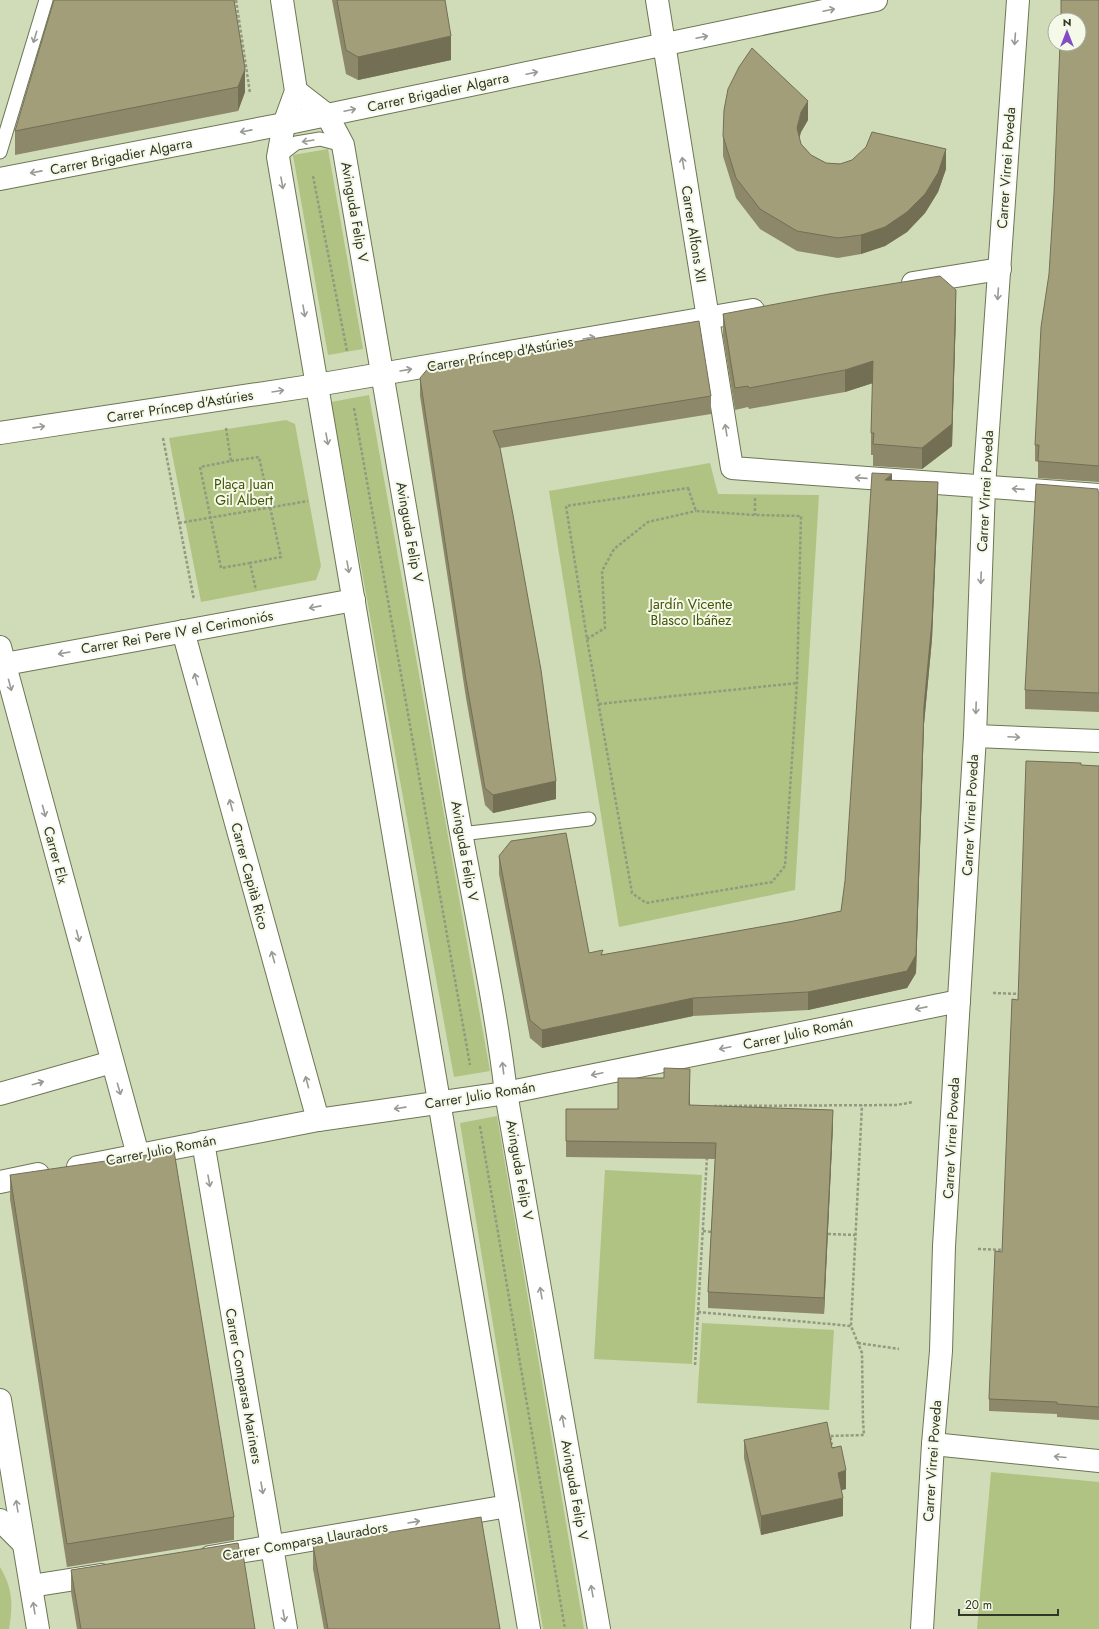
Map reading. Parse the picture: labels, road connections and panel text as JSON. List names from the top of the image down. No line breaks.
{"streets":{"street":["Carrer Brigadier Algarra","Carrer Virrei Poveda","Avinguda Felip V","Carrer Alfons XII","Carrer Príncep d'Astúries","Carrer Rei Pere IV el Cerimoniós","Carrer Elx","Carrer Capità Rico","Carrer Julio Román","Carrer Comparsa Mariners","Carrer Comparsa Llauradors"]},"crossings":[["Carrer Brigadier Algarra","Avinguda Felip V"],["Carrer Brigadier Algarra","Carrer Alfons XII"],["Carrer Virrei Poveda","Carrer Alfons XII"],["Carrer Virrei Poveda","Carrer Julio Román"],["Avinguda Felip V","Carrer Príncep d'Astúries"],["Avinguda Felip V","Carrer Julio Román"],["Carrer Alfons XII","Carrer Príncep d'Astúries"],["Carrer Rei Pere IV el Cerimoniós","Carrer Elx"],["Carrer Rei Pere IV el Cerimoniós","Carrer Capità Rico"],["Carrer Elx","Carrer Julio Román"],["Carrer Capità Rico","Carrer Julio Román"],["Carrer Julio Román","Carrer Comparsa Mariners"],["Carrer Comparsa Mariners","Carrer Comparsa Llauradors"]],"one_way":["Carrer Virrei Poveda","Carrer Alfons XII","Carrer Príncep d'Astúries","Carrer Rei Pere IV el Cerimoniós","Carrer Elx","Carrer Julio Román","Carrer Comparsa Mariners","Carrer Comparsa Llauradors"],"parks":["Plaça Juan Gil Albert","Jardín Vicente Blasco Ibáñez"],"scale_bar":"20 m","north":"top"}
